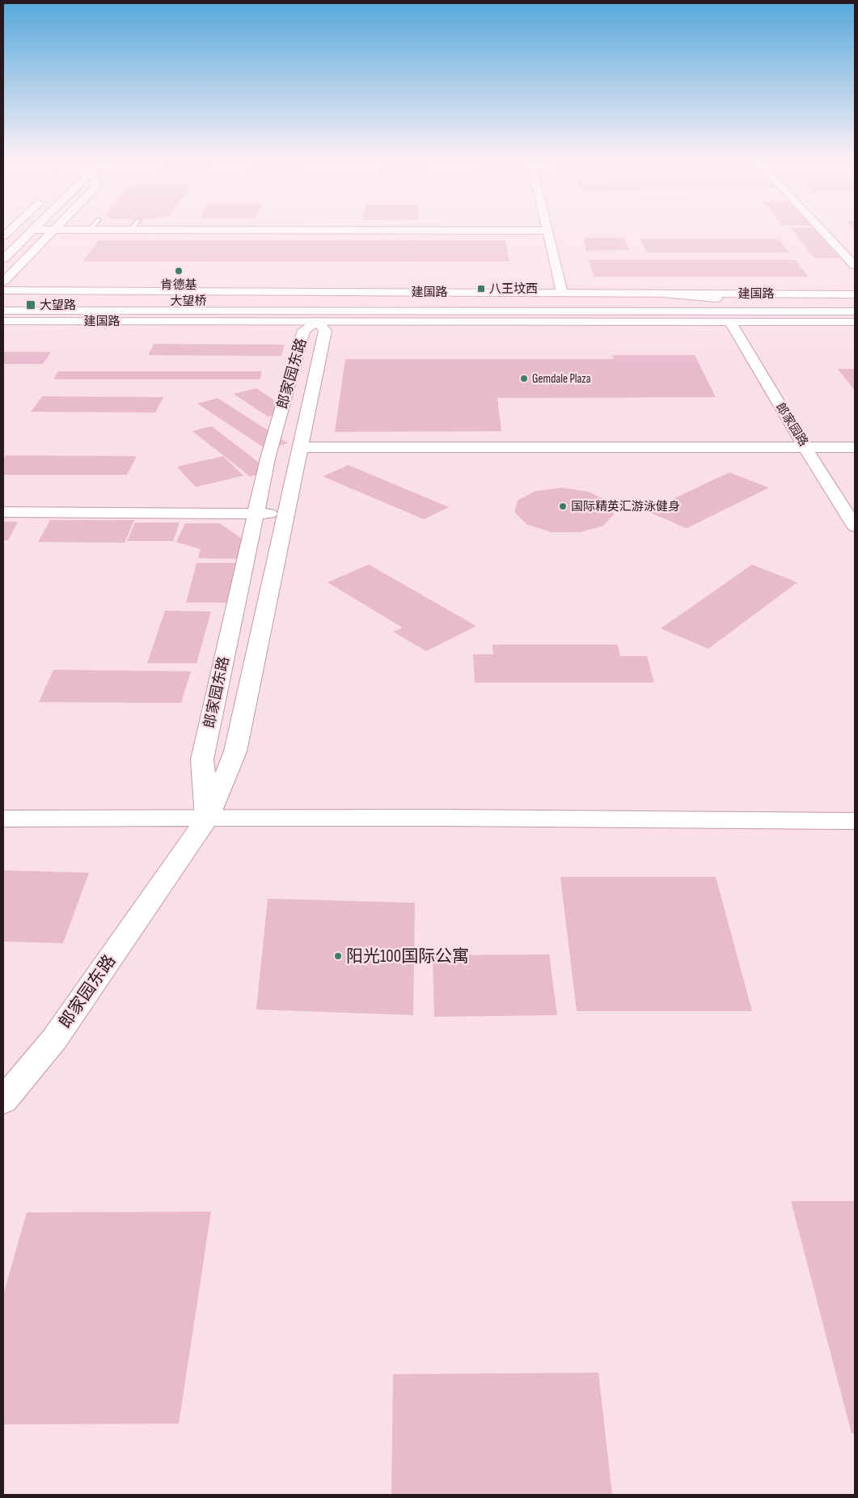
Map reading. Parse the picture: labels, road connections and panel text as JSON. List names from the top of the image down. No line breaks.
{"streets":{"main road":["建国路","大望桥","郎家园东路","郎家园路"]},"crossings":[["建国路","大望桥"],["建国路","郎家园东路"],["建国路","郎家园路"]],"places":{"other":["肯德基","Gemdale Plaza","国际精英汇游泳健身","阳光100国际公寓"],"transit":["八王坟西","大望路"]}}
